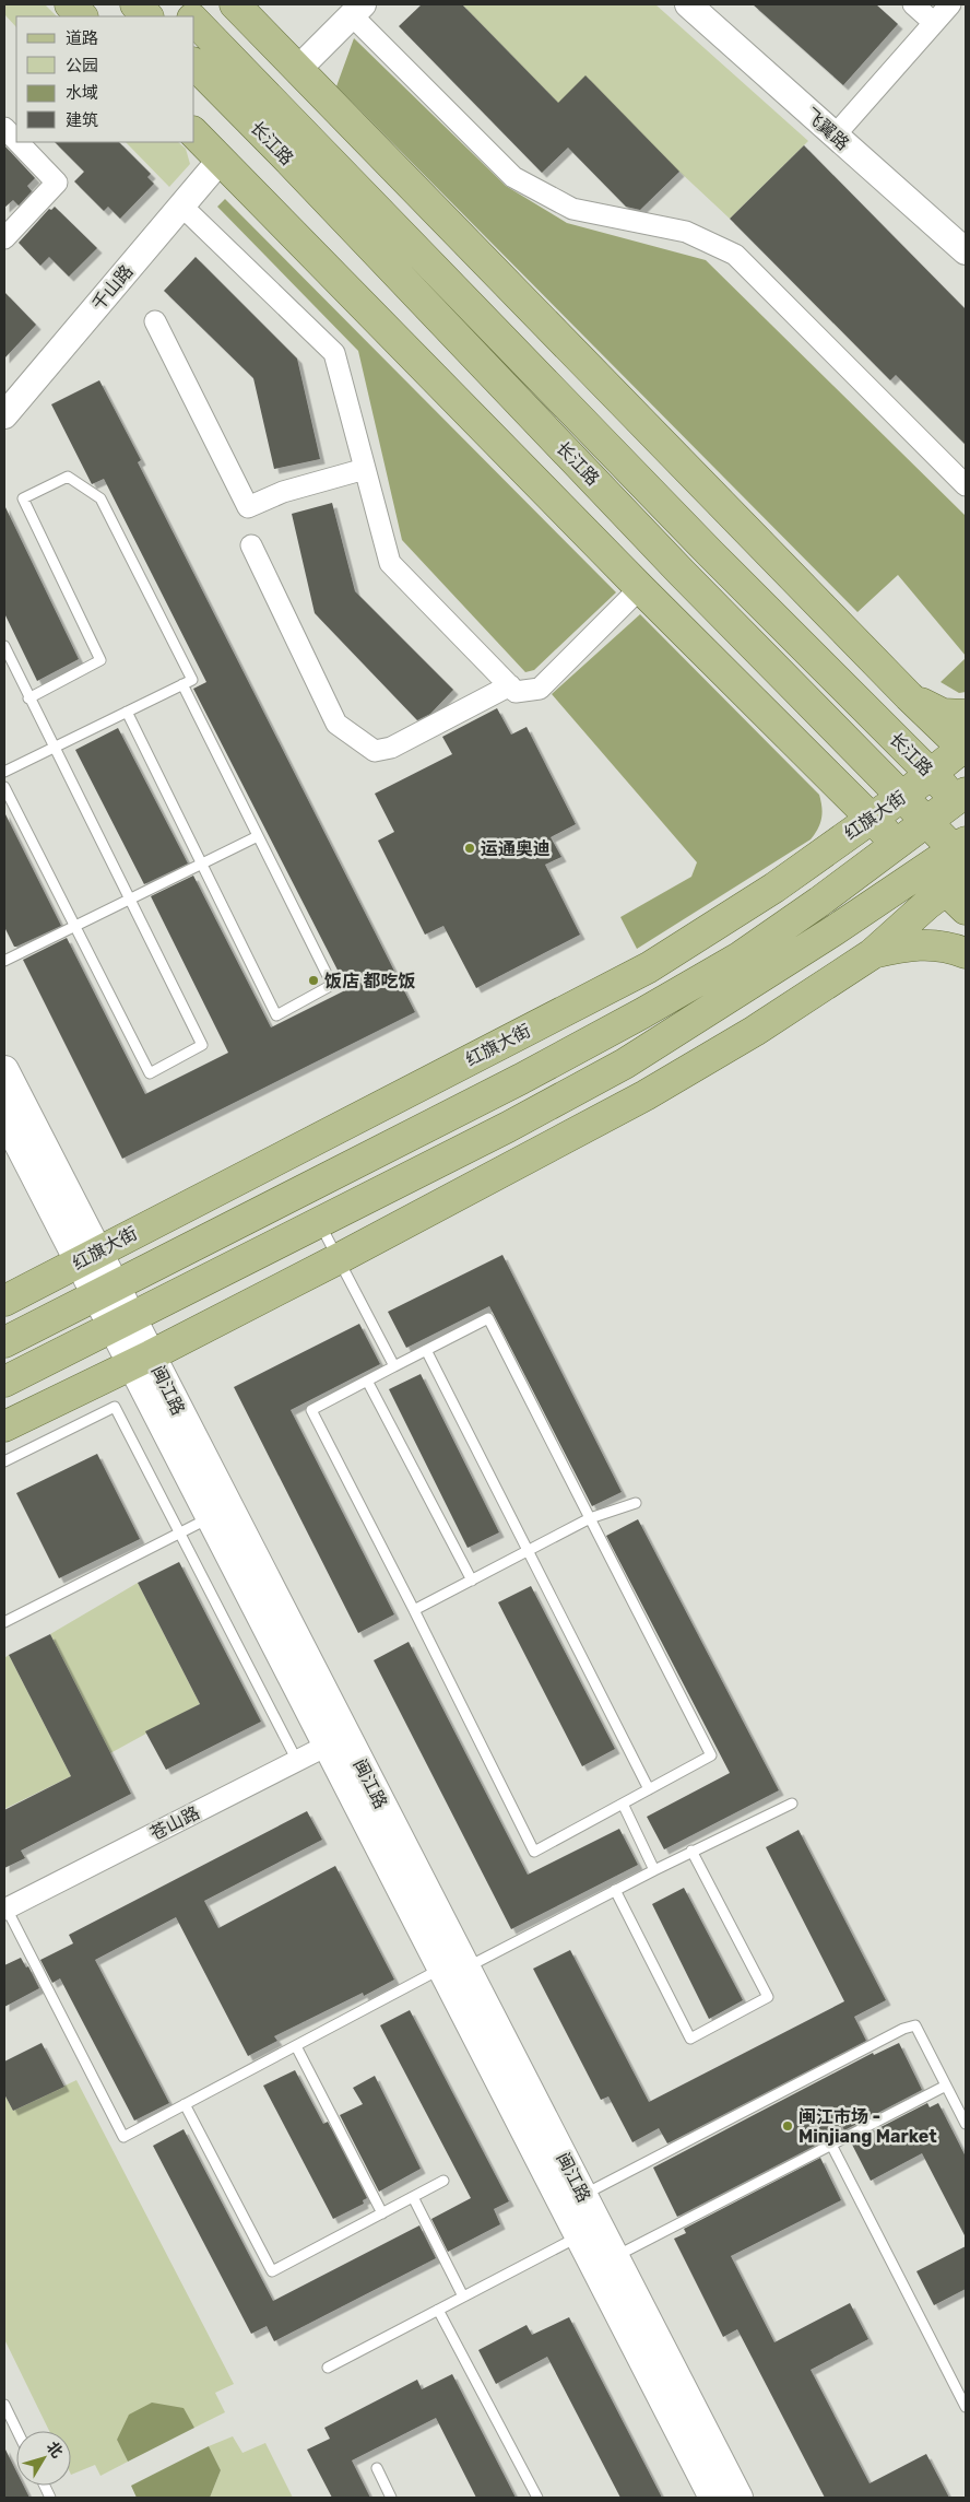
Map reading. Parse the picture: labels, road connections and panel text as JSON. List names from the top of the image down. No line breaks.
{"streets":{"main road":["长江路","红旗大街","闽江路"],"street":["飞翼路","千山路","苍山路"]},"crossings":[["长江路","红旗大街"],["红旗大街","闽江路"],["闽江路","苍山路"]],"places":["运通奥迪","饭店 都吃饭","闽江市场 - Minjiang Market"],"legend":["道路","公园","水域","建筑"],"north":"top right"}
